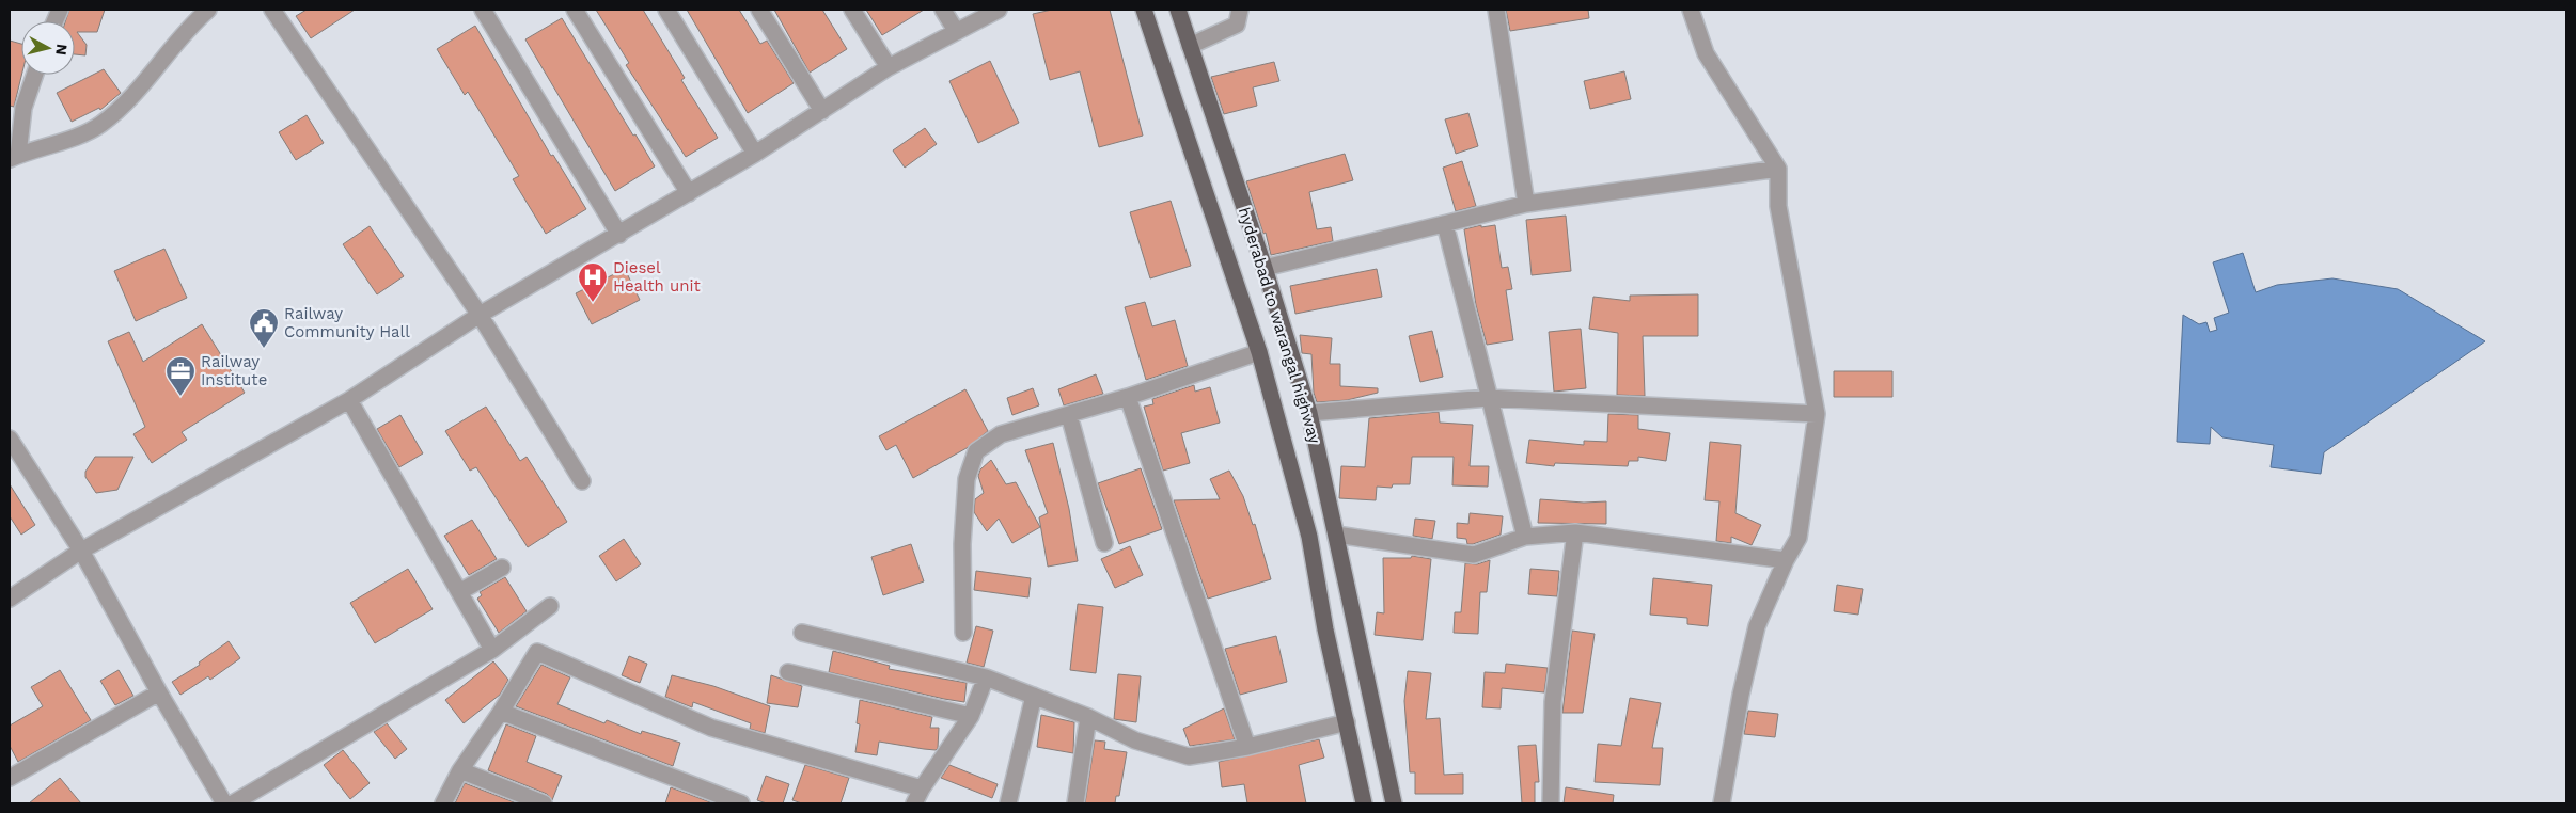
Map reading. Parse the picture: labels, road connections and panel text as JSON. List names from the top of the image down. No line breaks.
{"streets":{"main road":["hyderabad to warangal highway"]},"places":{"hospital":["Diesel Health unit"],"public building":["Railway Community Hall"],"office":["Railway Institute"]},"north":"right"}
